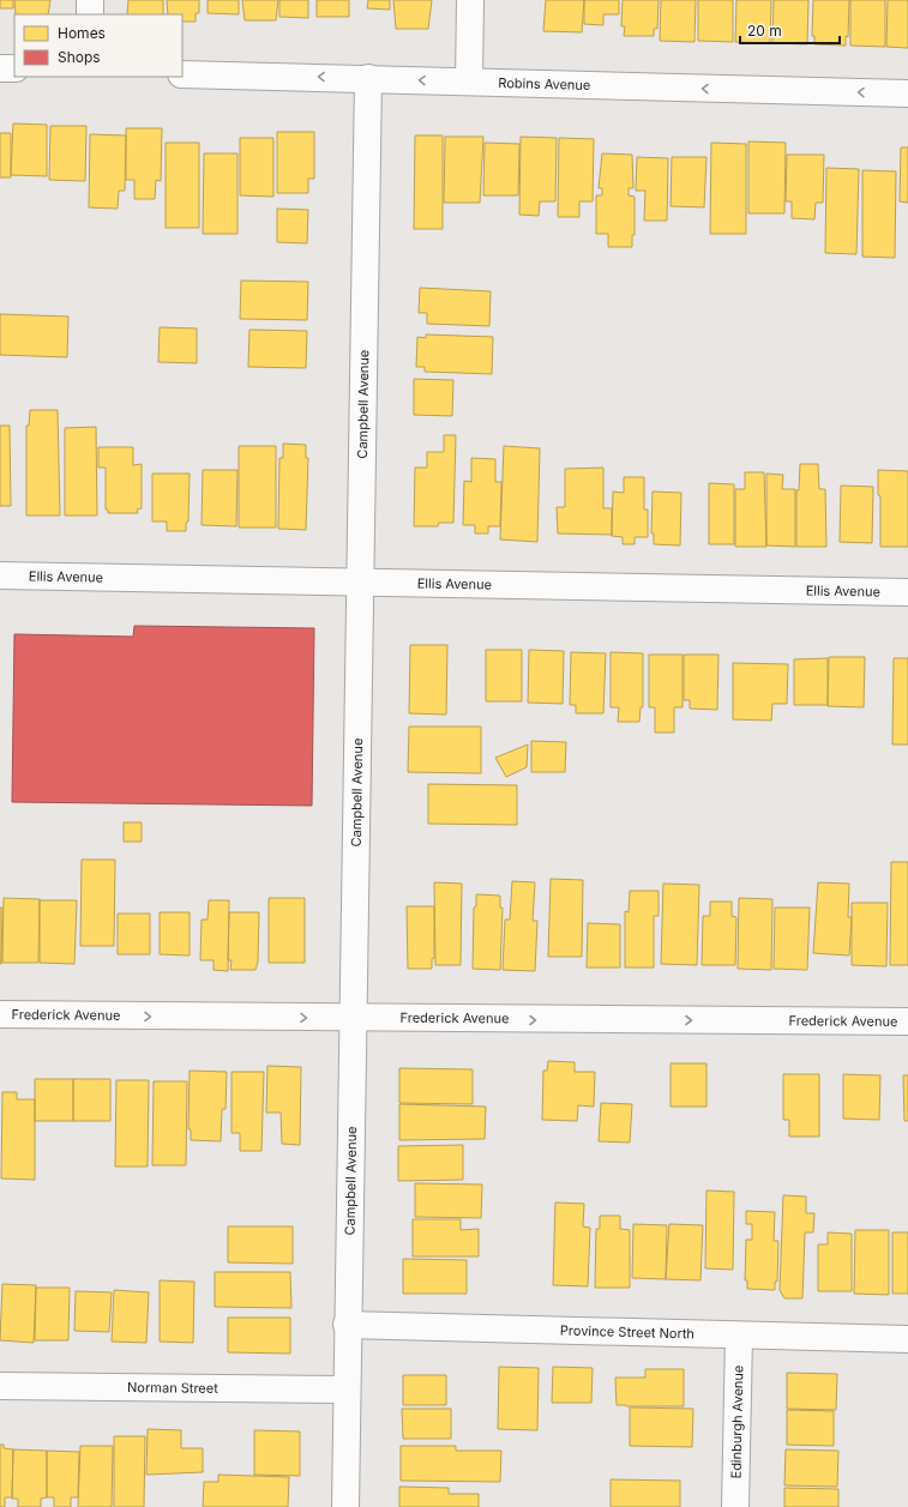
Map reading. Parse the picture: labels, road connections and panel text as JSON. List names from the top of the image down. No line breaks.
{"streets":{"street":["Robins Avenue","Campbell Avenue","Ellis Avenue","Frederick Avenue","Province Street North","Norman Street","Edinburgh Avenue"]},"crossings":[["Robins Avenue","Campbell Avenue"],["Campbell Avenue","Ellis Avenue"],["Campbell Avenue","Frederick Avenue"],["Campbell Avenue","Province Street North"],["Campbell Avenue","Norman Street"],["Province Street North","Edinburgh Avenue"]],"one_way":["Robins Avenue","Frederick Avenue"],"legend":["Homes","Shops"],"scale_bar":"20 m"}
